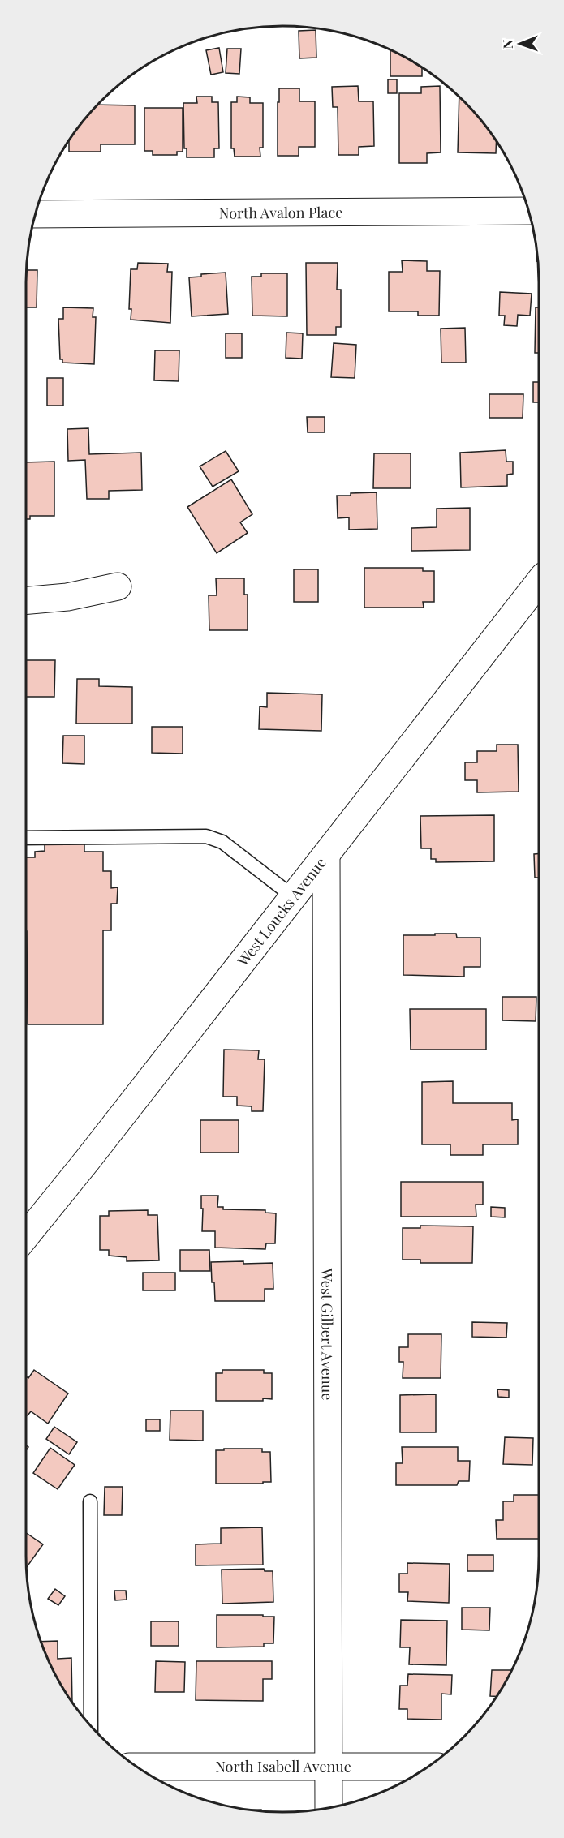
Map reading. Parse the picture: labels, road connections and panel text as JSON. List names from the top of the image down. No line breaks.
{"streets":{"street":["North Avalon Place","West Loucks Avenue","West Gilbert Avenue","North Isabell Avenue"]},"crossings":[["West Loucks Avenue","West Gilbert Avenue"],["West Gilbert Avenue","North Isabell Avenue"]],"north":"left"}
